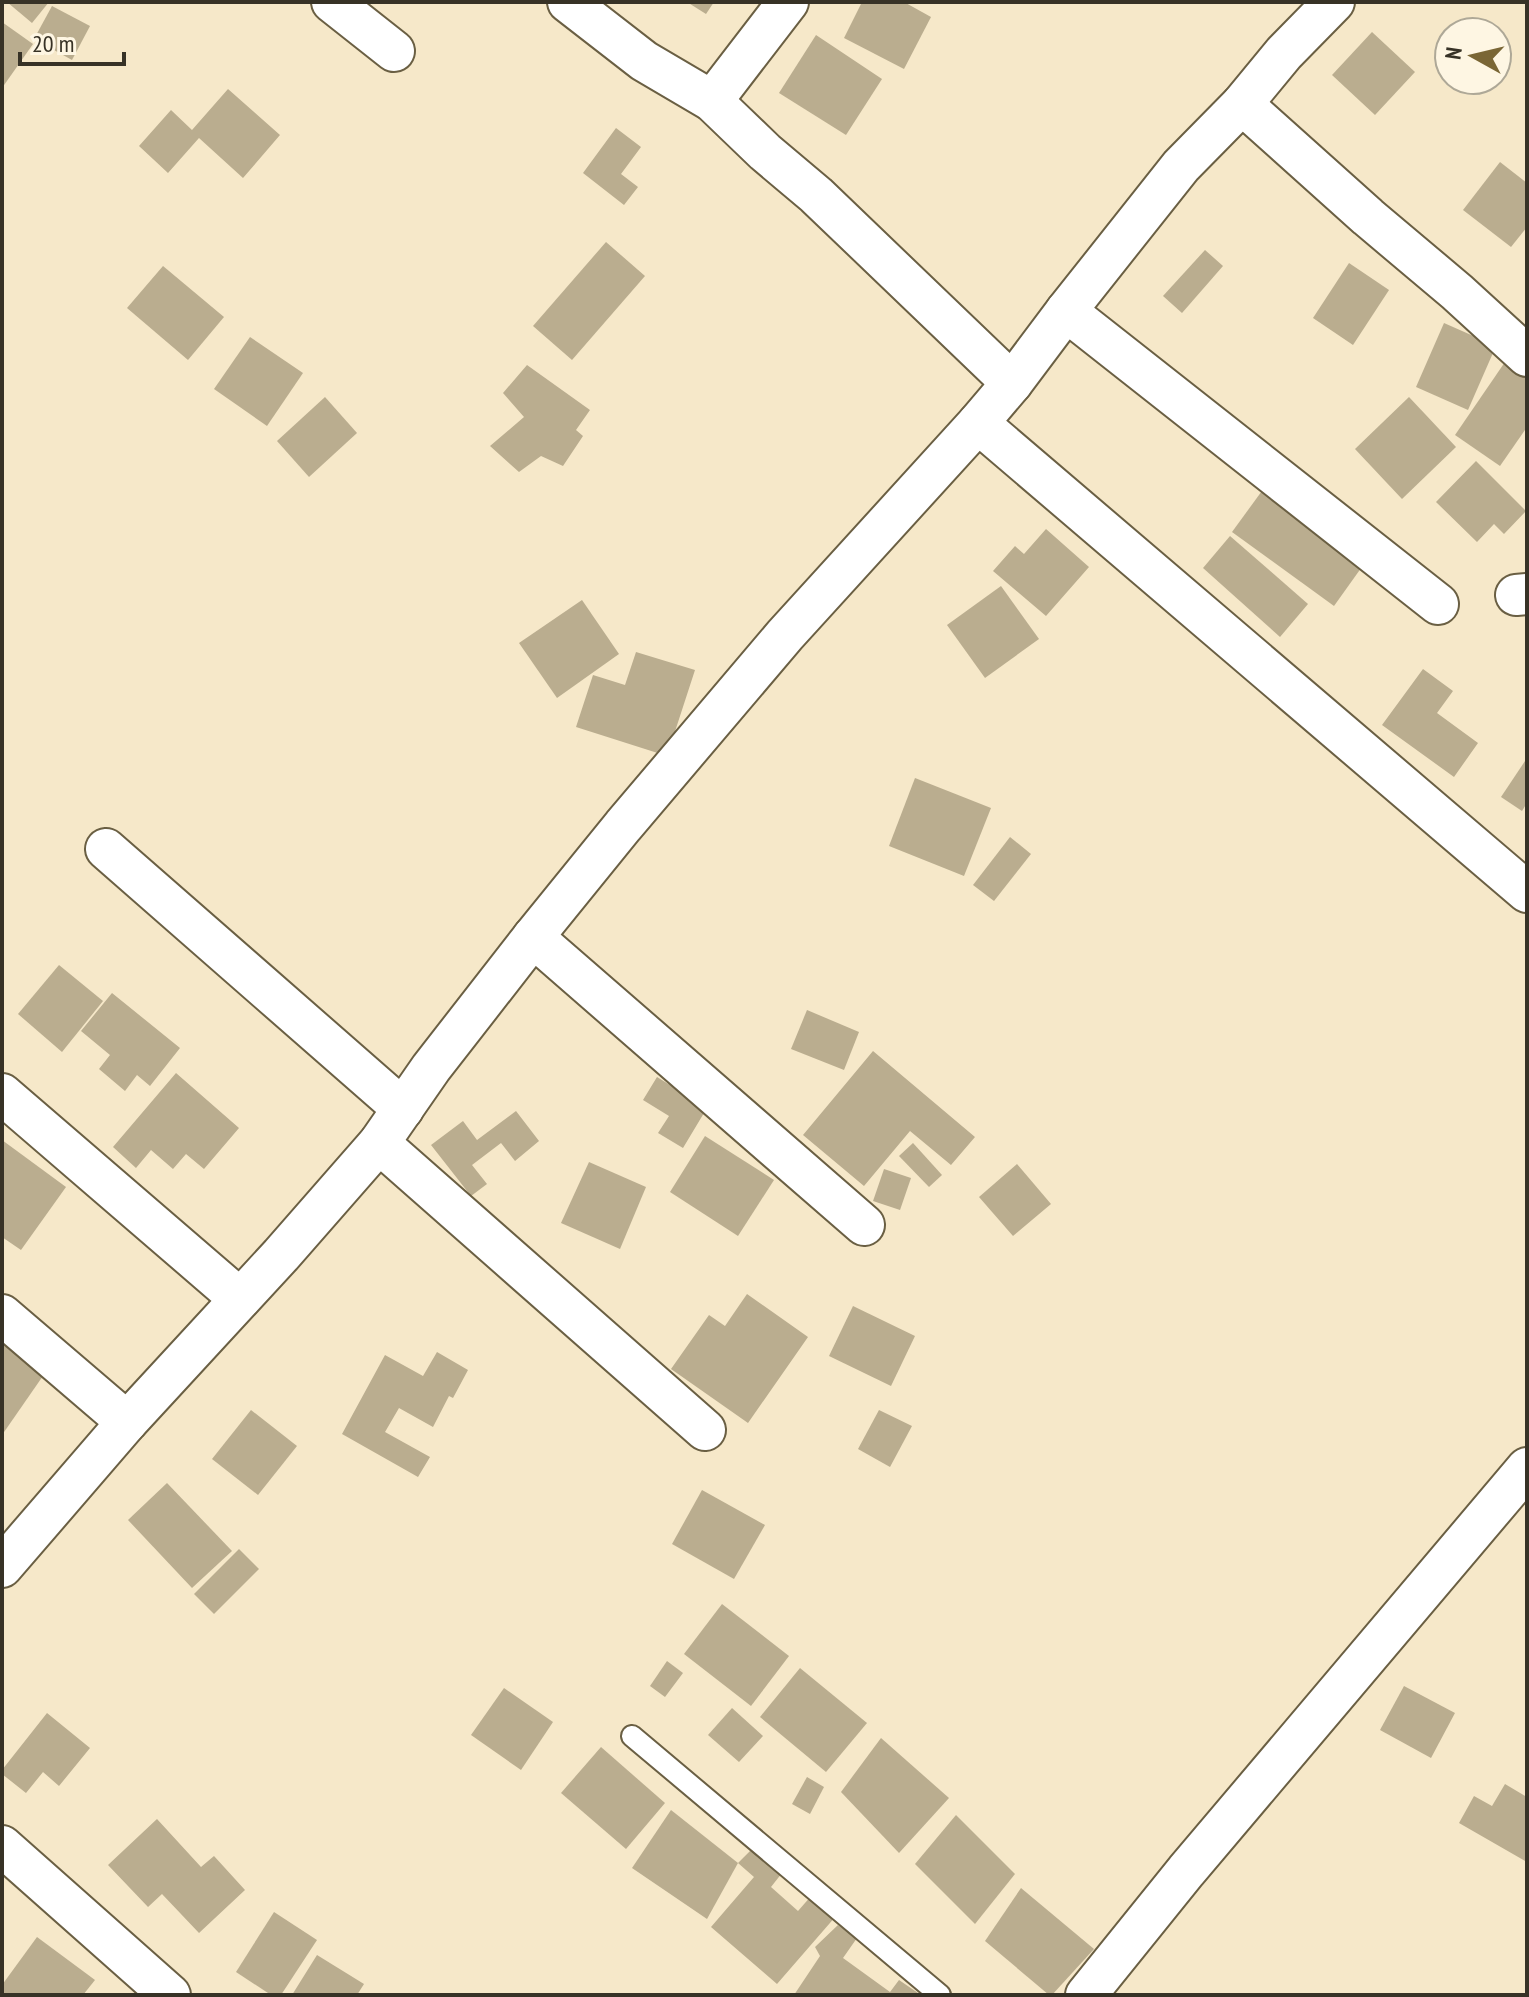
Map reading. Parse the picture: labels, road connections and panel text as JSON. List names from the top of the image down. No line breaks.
{"scale_bar":"20 m","north":"left"}
